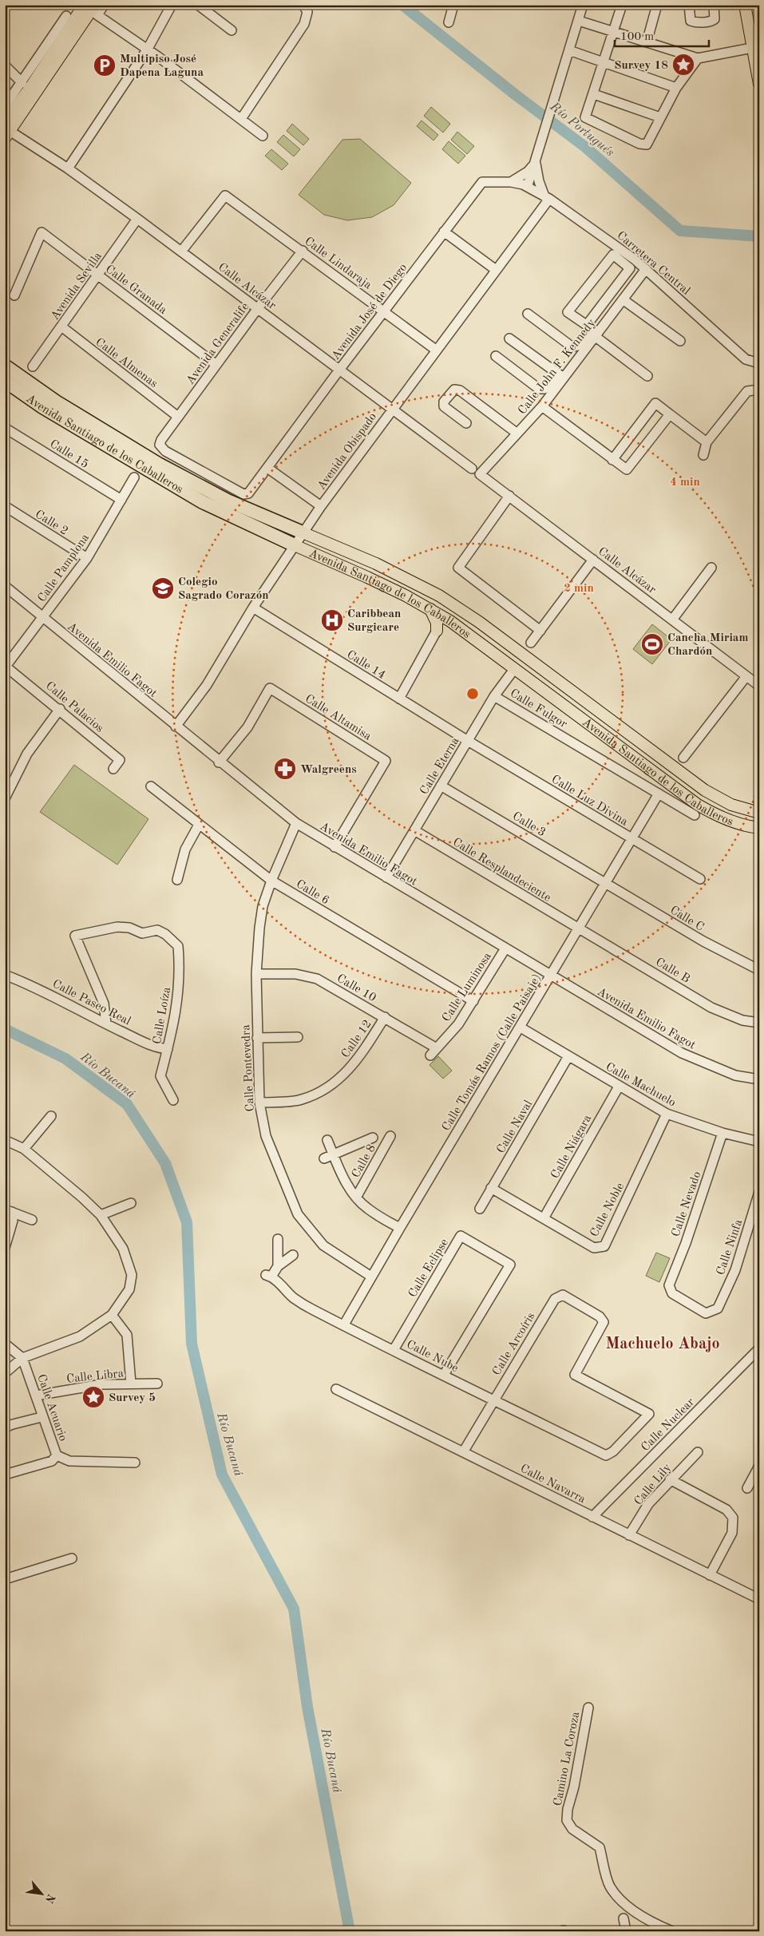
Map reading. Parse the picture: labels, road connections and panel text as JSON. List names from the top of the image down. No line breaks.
{"streets":{"highway":["Avenida Santiago de los Caballeros"],"street":["Calle Lindaraja","Carretera Central","Avenida Sevilla","Calle Alcázar","Calle Granada","Avenida José de Diego","Avenida Generalife","Calle Almenas","Calle John F. Kennedy","Avenida Obispado","Calle 15","Calle 2","Calle Pamplona","Avenida Emilio Fagot","Calle 14","Calle Palacios","Calle Fulgor","Calle Altamisa","Calle Eterna","Calle Luz Divina","Calle 3","Calle Resplandeciente","Calle 6","Calle C","Calle B","Calle Luminosa","Calle 10","Calle Paseo Real","Calle Loíza","Calle 12","Calle Tomás Ramos (Calle Paisaje)","Calle Pontevedra","Calle Machuelo","Calle Naval","Calle Niágara","Calle 8","Calle Nevado","Calle Noble","Calle Ninfa","Calle Eclipse","Calle Arcoíris","Calle Nube","Calle Libra","Calle Acuario","Calle Nuclear","Calle Navarra","Calle Lily","Camino La Coroza"]},"crossings":[["Calle Lindaraja","Calle Alcázar"],["Calle Lindaraja","Avenida José de Diego"],["Calle Lindaraja","Avenida Generalife"],["Calle Lindaraja","Avenida Obispado"],["Carretera Central","Avenida José de Diego"],["Carretera Central","Calle John F. Kennedy"],["Carretera Central","Avenida Obispado"],["Avenida Sevilla","Calle Alcázar"],["Avenida Sevilla","Calle Granada"],["Avenida Sevilla","Calle Almenas"],["Calle Alcázar","Avenida José de Diego"],["Calle Alcázar","Avenida Generalife"],["Calle Alcázar","Calle John F. Kennedy"],["Calle Alcázar","Avenida Obispado"],["Calle Granada","Avenida Generalife"],["Avenida José de Diego","Avenida Generalife"],["Avenida Generalife","Calle Almenas"],["Avenida Santiago de los Caballeros","Avenida Obispado"],["Avenida Santiago de los Caballeros","Calle Eterna"],["Avenida Obispado","Avenida Emilio Fagot"],["Avenida Obispado","Calle 14"],["Calle 15","Calle Pamplona"],["Calle 2","Calle Pamplona"],["Calle Pamplona","Avenida Emilio Fagot"],["Calle Pamplona","Calle Palacios"],["Avenida Emilio Fagot","Calle Altamisa"],["Avenida Emilio Fagot","Calle Eterna"],["Avenida Emilio Fagot","Calle Luminosa"],["Avenida Emilio Fagot","Calle Tomás Ramos (Calle Paisaje)"],["Avenida Emilio Fagot","Calle Pontevedra"],["Calle 14","Calle Eterna"],["Calle 14","Calle Luz Divina"],["Calle Fulgor","Calle Eterna"],["Calle Fulgor","Calle Tomás Ramos (Calle Paisaje)"],["Calle Eterna","Calle Luz Divina"],["Calle Eterna","Calle 3"],["Calle Eterna","Calle Resplandeciente"],["Calle Luz Divina","Calle Tomás Ramos (Calle Paisaje)"],["Calle 3","Calle C"],["Calle 3","Calle Tomás Ramos (Calle Paisaje)"],["Calle Resplandeciente","Calle B"],["Calle Resplandeciente","Calle Tomás Ramos (Calle Paisaje)"],["Calle 6","Calle Luminosa"],["Calle 6","Calle Pontevedra"],["Calle C","Calle Tomás Ramos (Calle Paisaje)"],["Calle B","Calle Tomás Ramos (Calle Paisaje)"],["Calle Luminosa","Calle 10"],["Calle 10","Calle 12"],["Calle 10","Calle Pontevedra"],["Calle Paseo Real","Calle Loíza"],["Calle 12","Calle Pontevedra"],["Calle Tomás Ramos (Calle Paisaje)","Calle Pontevedra"],["Calle Tomás Ramos (Calle Paisaje)","Calle Machuelo"],["Calle Tomás Ramos (Calle Paisaje)","Calle Nube"],["Calle Machuelo","Calle Naval"],["Calle Machuelo","Calle Niágara"],["Calle Machuelo","Calle Nevado"],["Calle Machuelo","Calle Noble"],["Calle Naval","Calle Noble"],["Calle Niágara","Calle Noble"],["Calle Nevado","Calle Ninfa"],["Calle Eclipse","Calle Nube"],["Calle Arcoíris","Calle Nube"],["Calle Arcoíris","Calle Navarra"],["Calle Libra","Calle Acuario"],["Calle Nuclear","Calle Navarra"],["Calle Navarra","Calle Lily"]],"districts":["Machuelo Abajo"],"water":["Río Portugués","Río Bucaná"],"places":{"place":["Survey 18","Survey 5"],"parking":["Multipiso José Dapena Laguna"],"school or university":["Colegio Sagrado Corazón"],"hospital":["Caribbean Surgicare"],"sports":["Cancha Miriam Chardón"],"pharmacy":["Walgreens"]},"scale_bar":"100 m","north":"bottom right","rings":["4 min","2 min"]}
